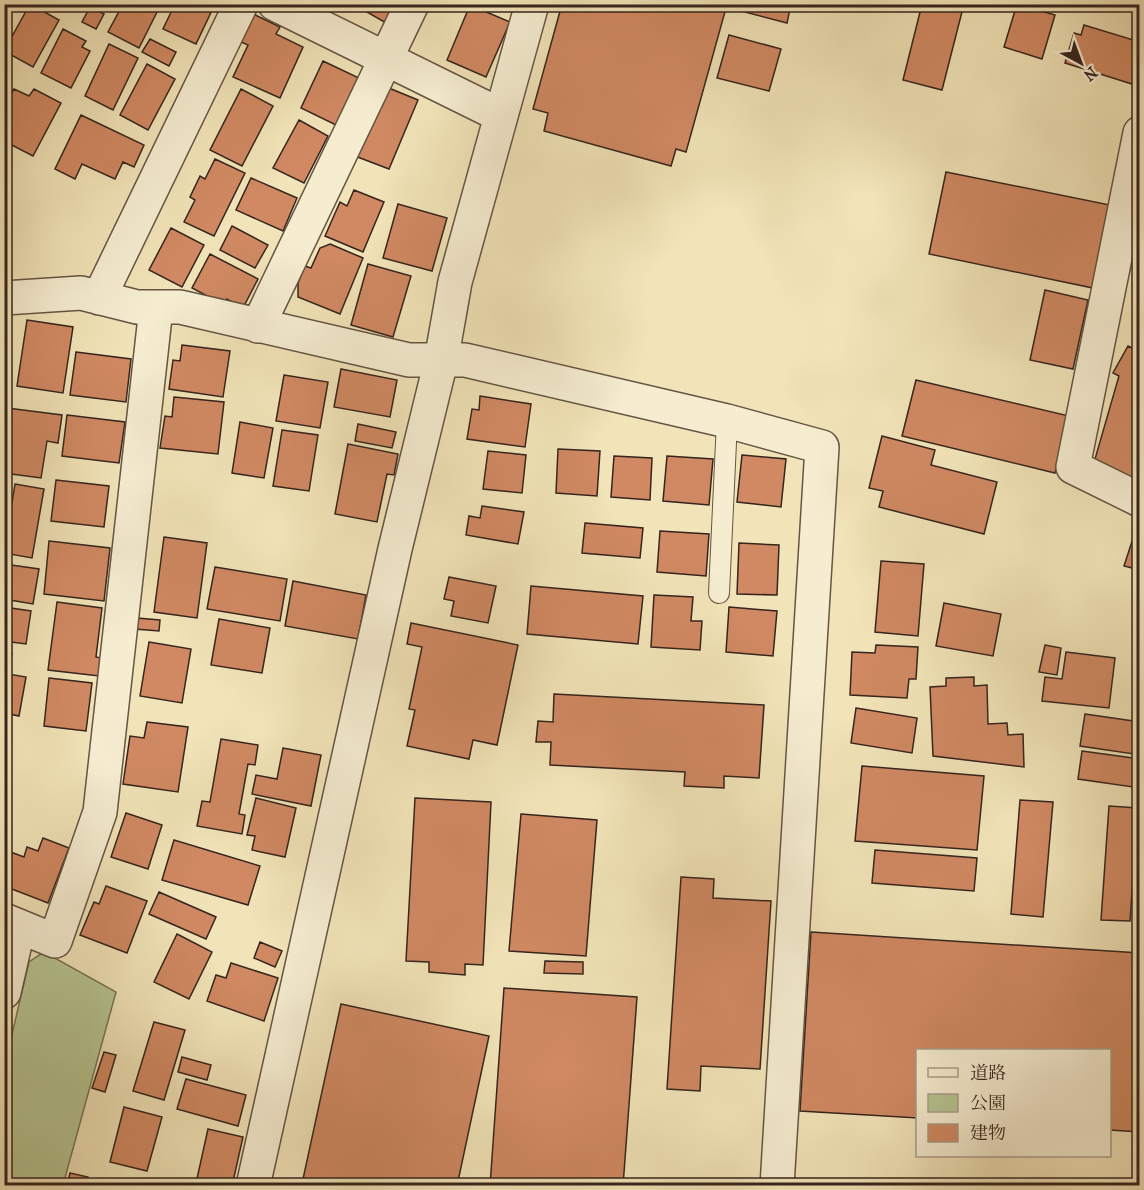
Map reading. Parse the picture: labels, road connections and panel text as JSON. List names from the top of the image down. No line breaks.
{"legend":["道路","公園","建物"],"north":"bottom right"}
